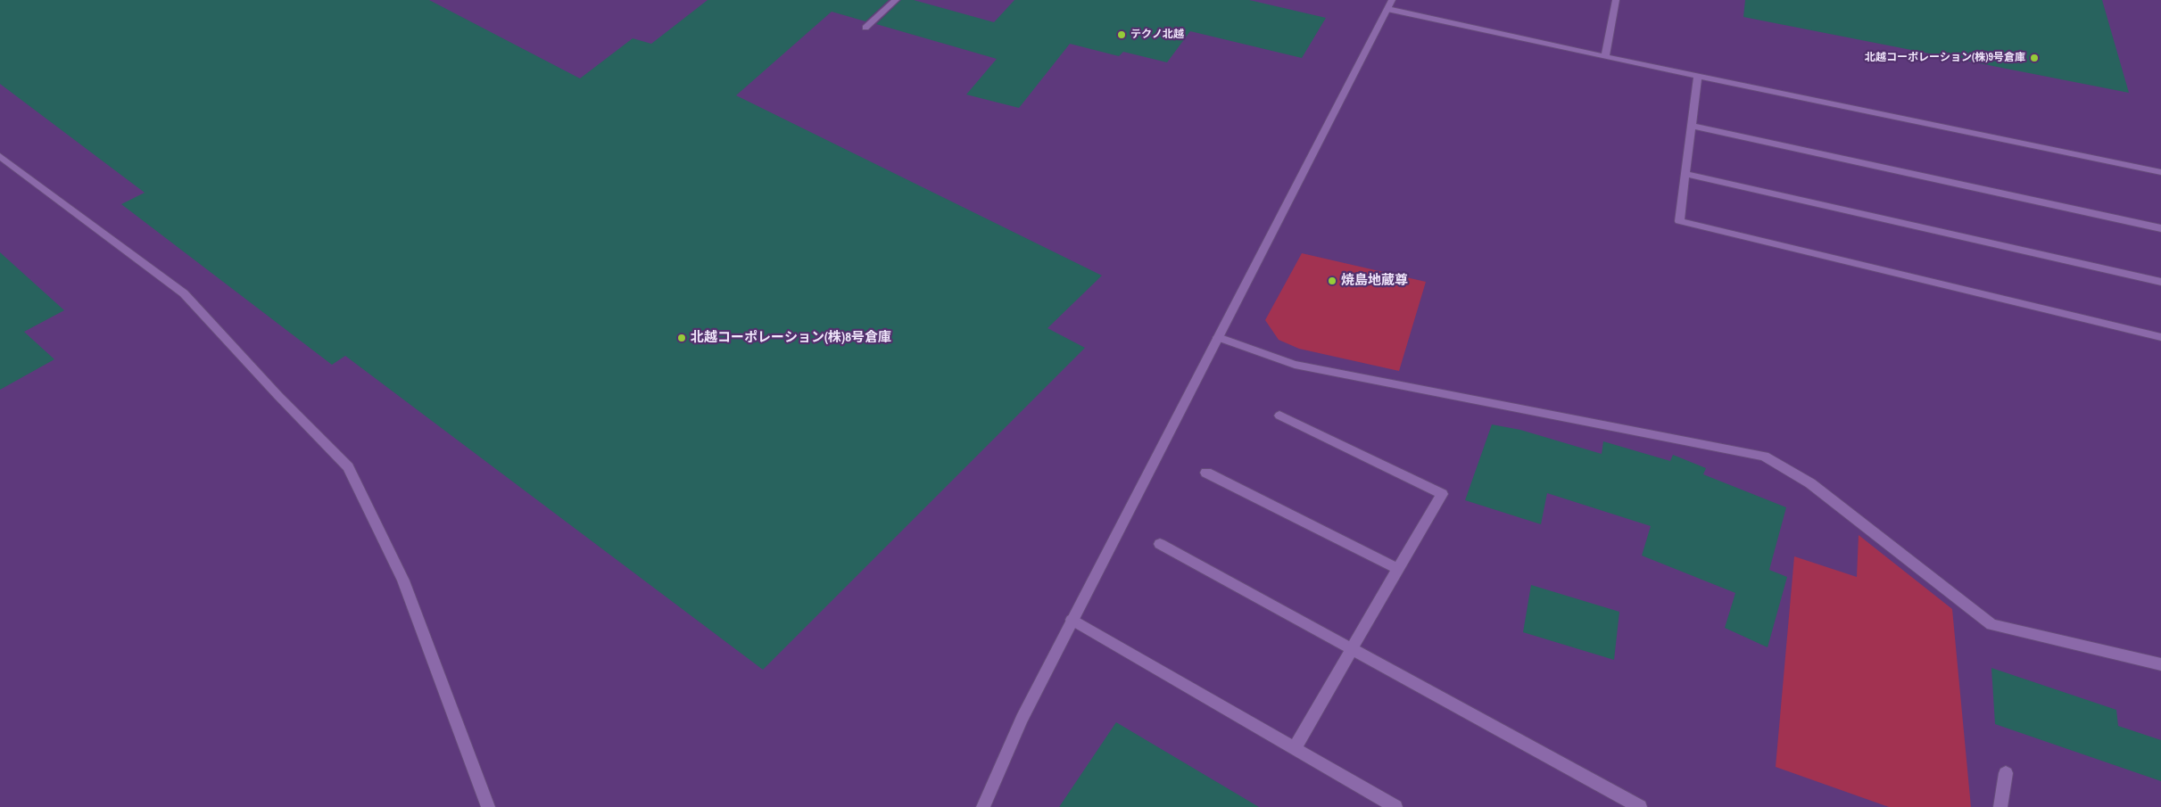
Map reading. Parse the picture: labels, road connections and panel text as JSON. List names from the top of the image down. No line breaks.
{"places":["テクノ北越","北越コーポレーション(株)9号倉庫","焼島地蔵尊","北越コーポレーション(株)8号倉庫"]}
